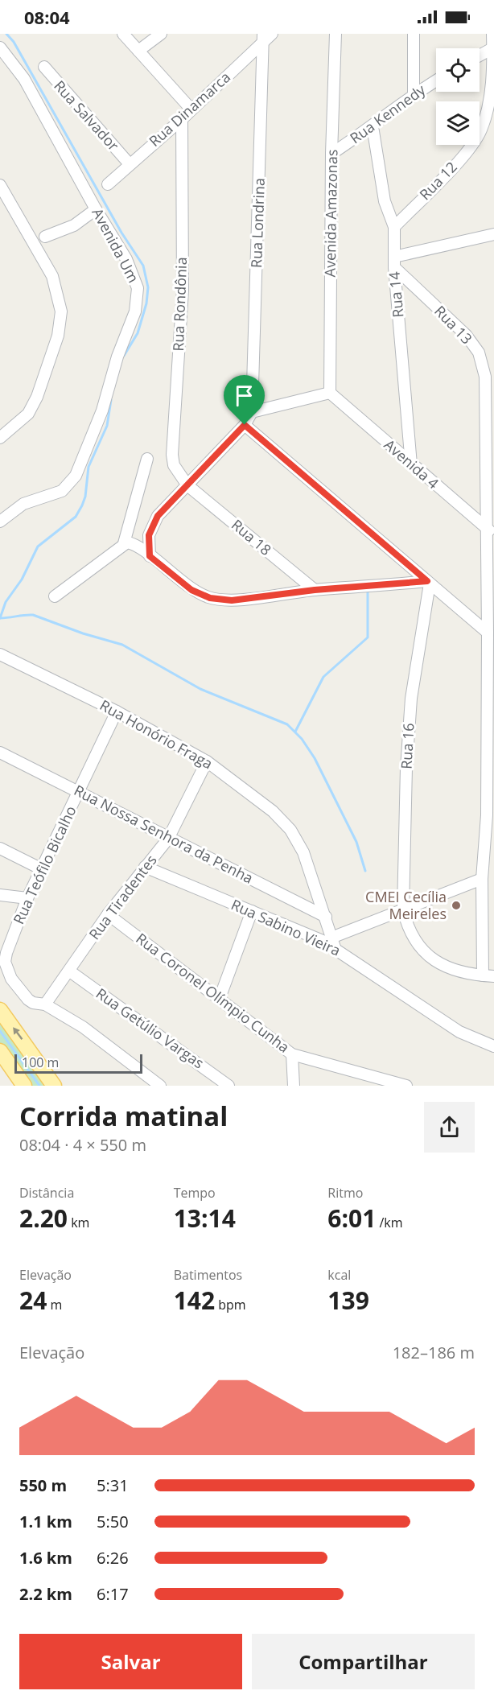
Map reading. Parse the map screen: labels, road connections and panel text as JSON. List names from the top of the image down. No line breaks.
{"streets":{"street":["Rua Dinamarca","Rua Kennedy","Rua Salvador","Rua 12","Avenida Amazonas","Rua Londrina","Avenida Um","Rua 14","Rua Rondônia","Rua 13","Avenida 4","Rua 18","Rua Honório Fraga","Rua 16","Rua Nossa Senhora da Penha","Rua Teófilo Bicalho","Rua Tiradentes","Rua Sabino Vieira","Rua Coronel Olímpio Cunha","Rua Getúlio Vargas"]},"crossings":[["Rua Dinamarca","Rua Salvador"],["Rua Dinamarca","Rua Londrina"],["Rua Dinamarca","Rua Rondônia"],["Rua Kennedy","Avenida Amazonas"],["Rua Kennedy","Rua 14"],["Rua 12","Rua 14"],["Avenida Amazonas","Avenida 4"],["Rua 14","Rua 13"],["Rua 14","Avenida 4"],["Rua Rondônia","Rua 18"],["Rua 13","Avenida 4"],["Rua 13","Rua 16"],["Rua Honório Fraga","Rua Nossa Senhora da Penha"],["Rua Honório Fraga","Rua Teófilo Bicalho"],["Rua Honório Fraga","Rua Tiradentes"],["Rua Honório Fraga","Rua Sabino Vieira"],["Rua Nossa Senhora da Penha","Rua Teófilo Bicalho"],["Rua Nossa Senhora da Penha","Rua Tiradentes"],["Rua Teófilo Bicalho","Rua Tiradentes"],["Rua Tiradentes","Rua Sabino Vieira"],["Rua Tiradentes","Rua Coronel Olímpio Cunha"],["Rua Tiradentes","Rua Getúlio Vargas"]],"places":["CMEI Cecília Meireles"],"scale_bar":"100 m","page":{"status":"08:04","scale":"100 m","heading":["Corrida matinal","08:04 · 4 × 550 m"],"stats":[["Distância","2.20 km"],["Tempo","13:14"],["Ritmo","6:01 /km"],["Elevação","24 m"],["Batimentos","142 bpm"],["kcal","139"]],"chart":["Elevação","182–186 m"],"list":[{"name":"550 m","note":"5:31"},{"name":"1.1 km","note":"5:50"},{"name":"1.6 km","note":"6:26"},{"name":"2.2 km","note":"6:17"}],"buttons":["Salvar","Compartilhar"]}}
